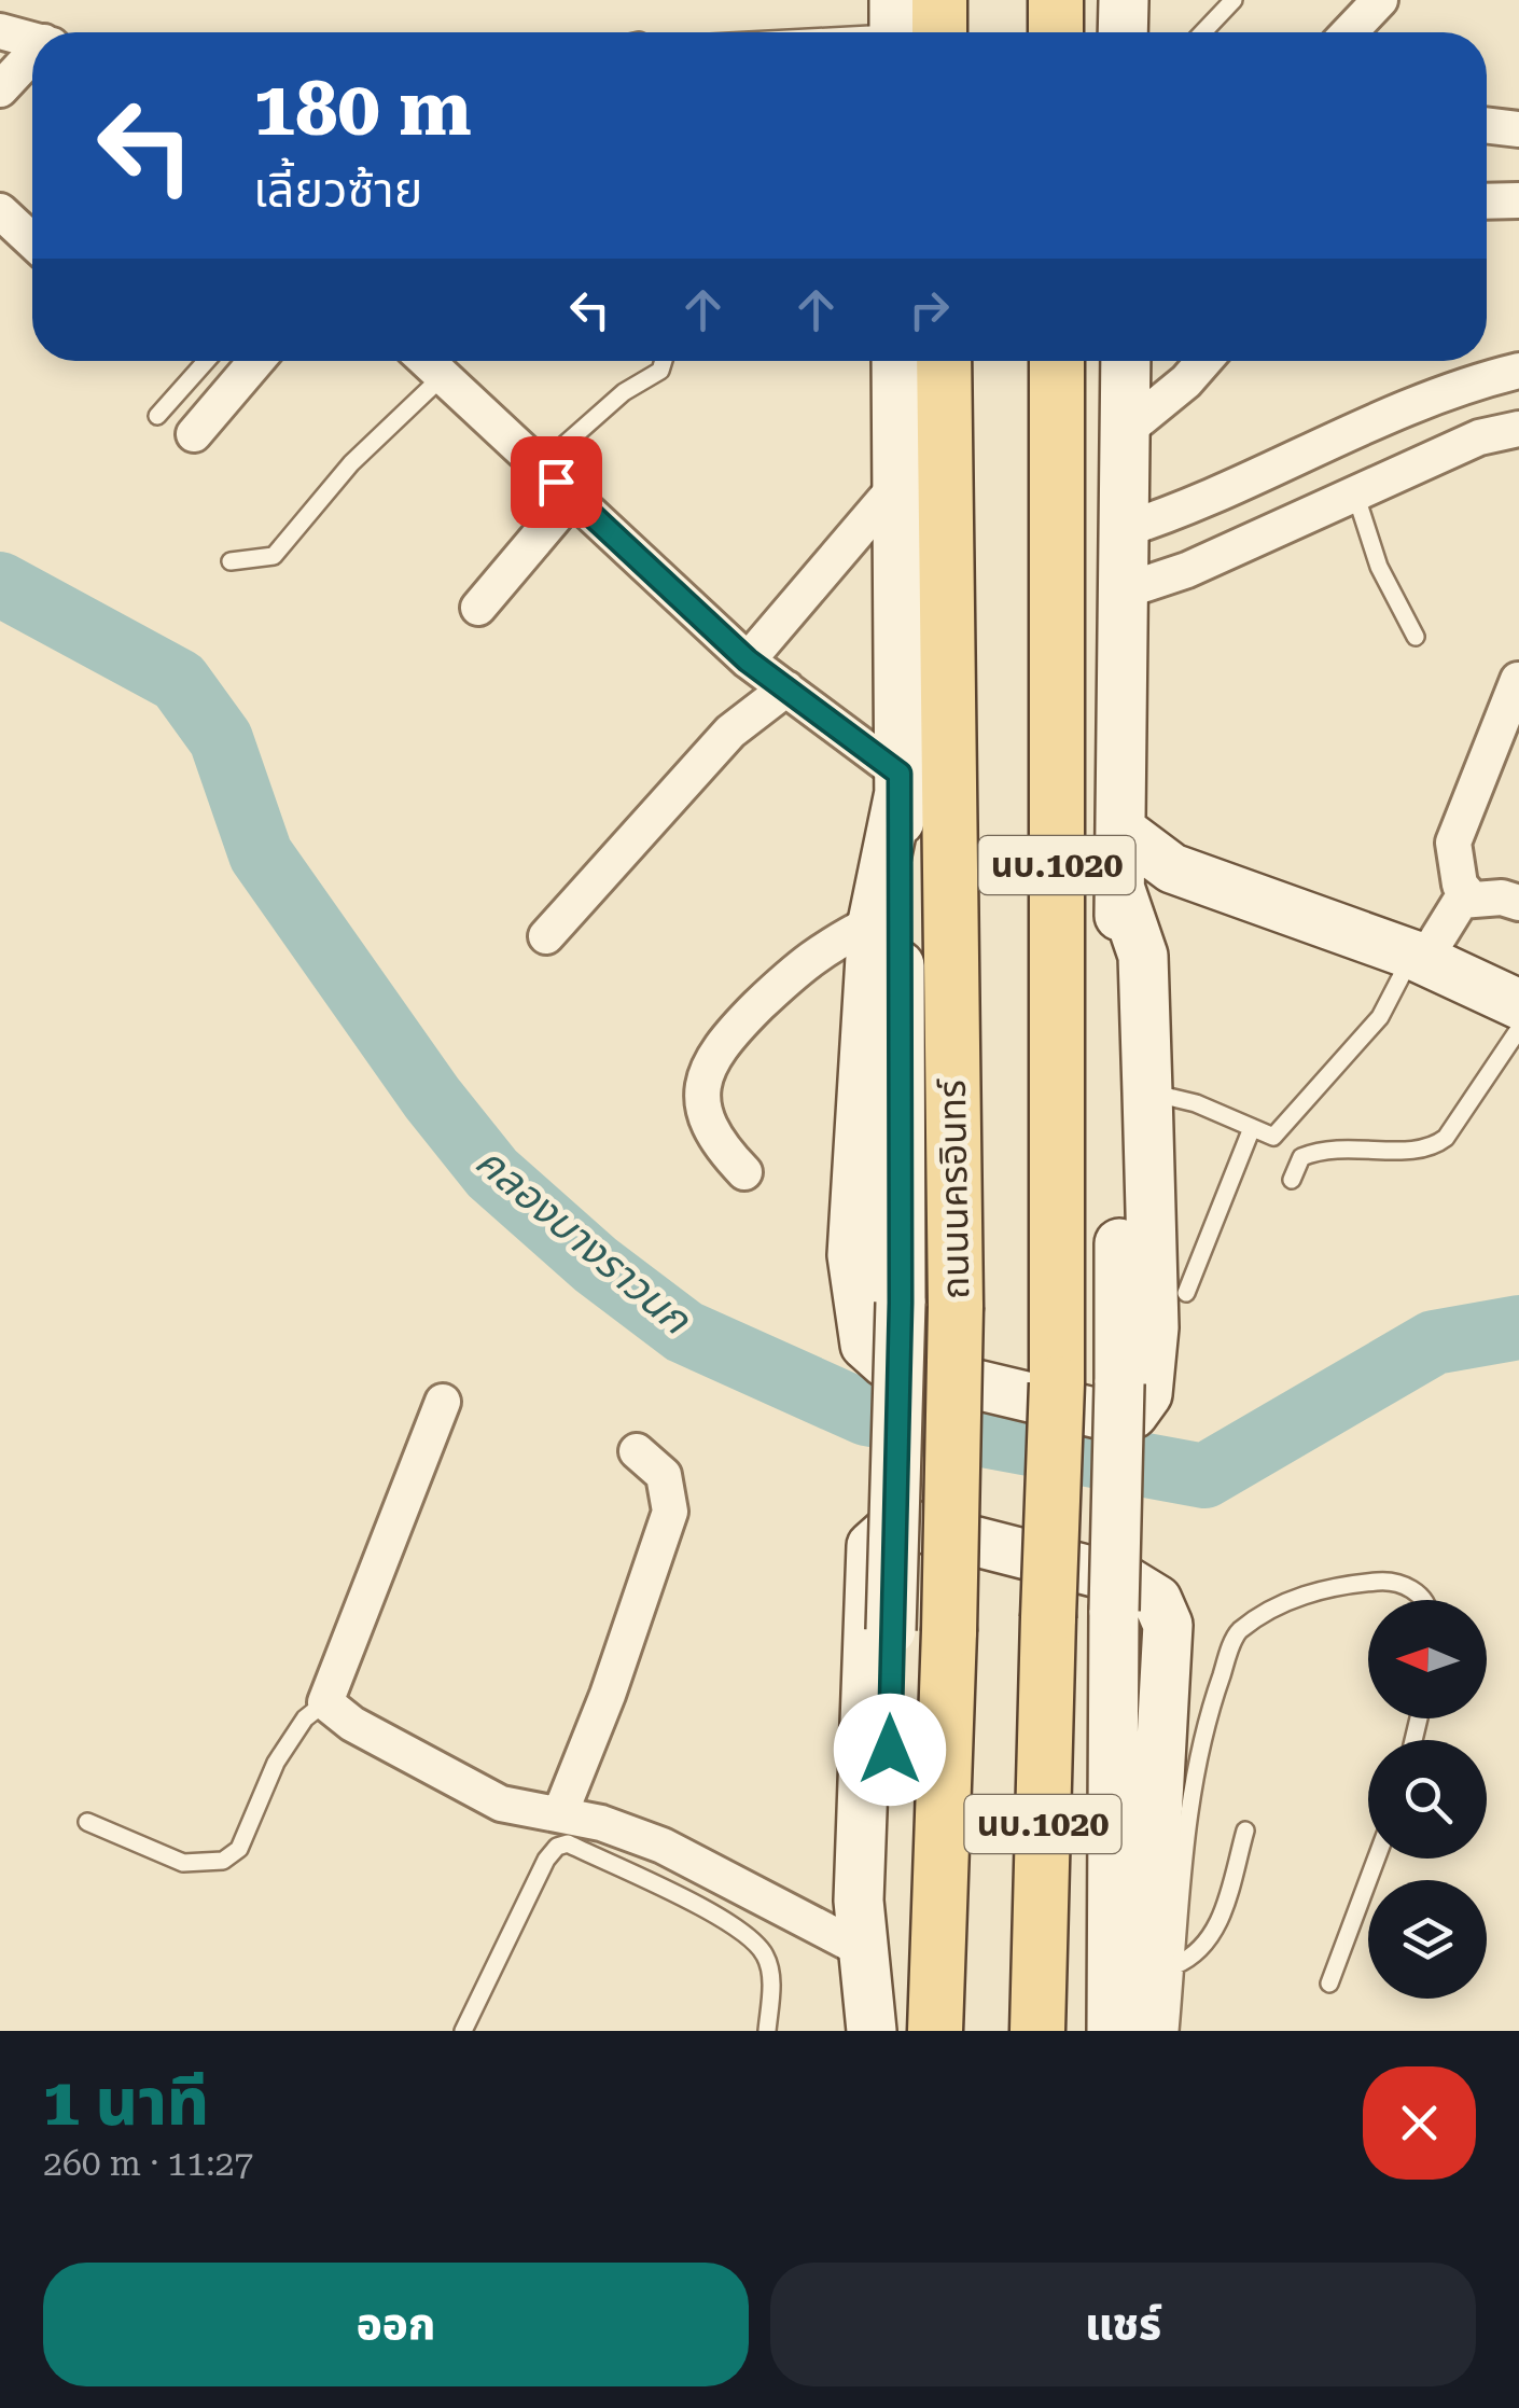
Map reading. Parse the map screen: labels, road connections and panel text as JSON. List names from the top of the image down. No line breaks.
{"streets":{"main road":["นบ.1020","ถนนนครอินทร์"]},"water":["คลองบางราวนก"],"north":"left","page":{"turn":["180 m","เลี้ยวซ้าย"],"heading":["1 นาที","260 m · 11:27"],"buttons":["ออก","แชร์"]}}
